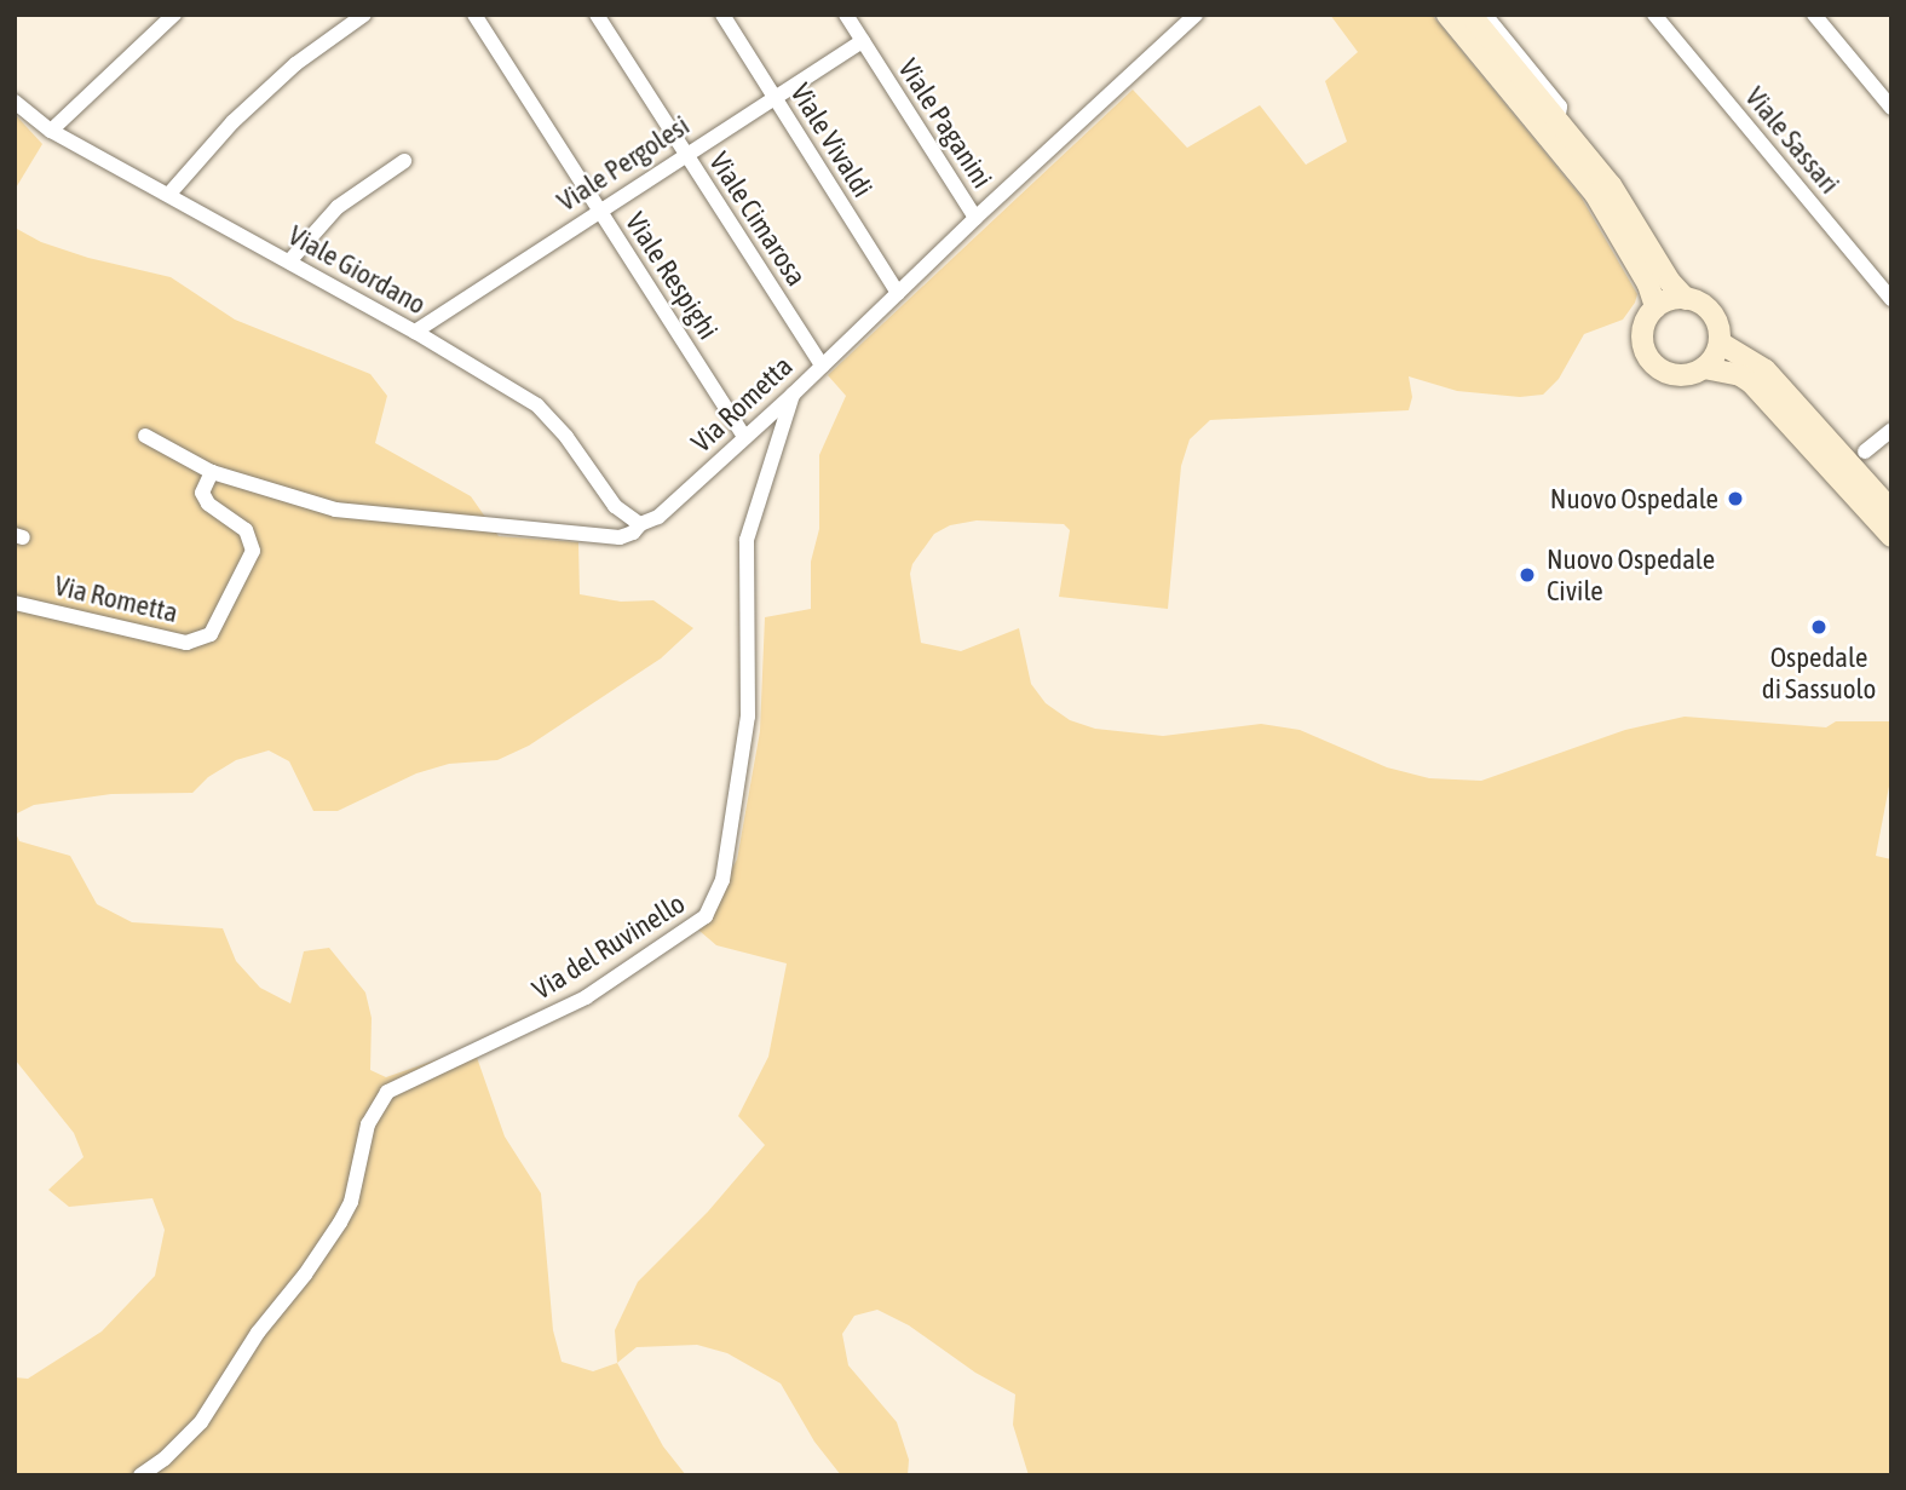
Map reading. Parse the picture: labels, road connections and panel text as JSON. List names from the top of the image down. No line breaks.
{"streets":{"street":["Viale Paganini","Viale Vivaldi","Viale Sassari","Viale Pergolesi","Viale Cimarosa","Viale Giordano","Viale Respighi","Via Rometta","Via del Ruvinello"]},"crossings":[["Viale Paganini","Viale Pergolesi"],["Viale Paganini","Via Rometta"],["Viale Vivaldi","Viale Pergolesi"],["Viale Vivaldi","Via Rometta"],["Viale Pergolesi","Viale Cimarosa"],["Viale Pergolesi","Viale Giordano"],["Viale Pergolesi","Viale Respighi"],["Viale Cimarosa","Via Rometta"],["Viale Giordano","Via Rometta"],["Viale Respighi","Via Rometta"],["Via Rometta","Via del Ruvinello"]],"places":["Nuovo Ospedale","Nuovo Ospedale Civile","Ospedale di Sassuolo"]}
